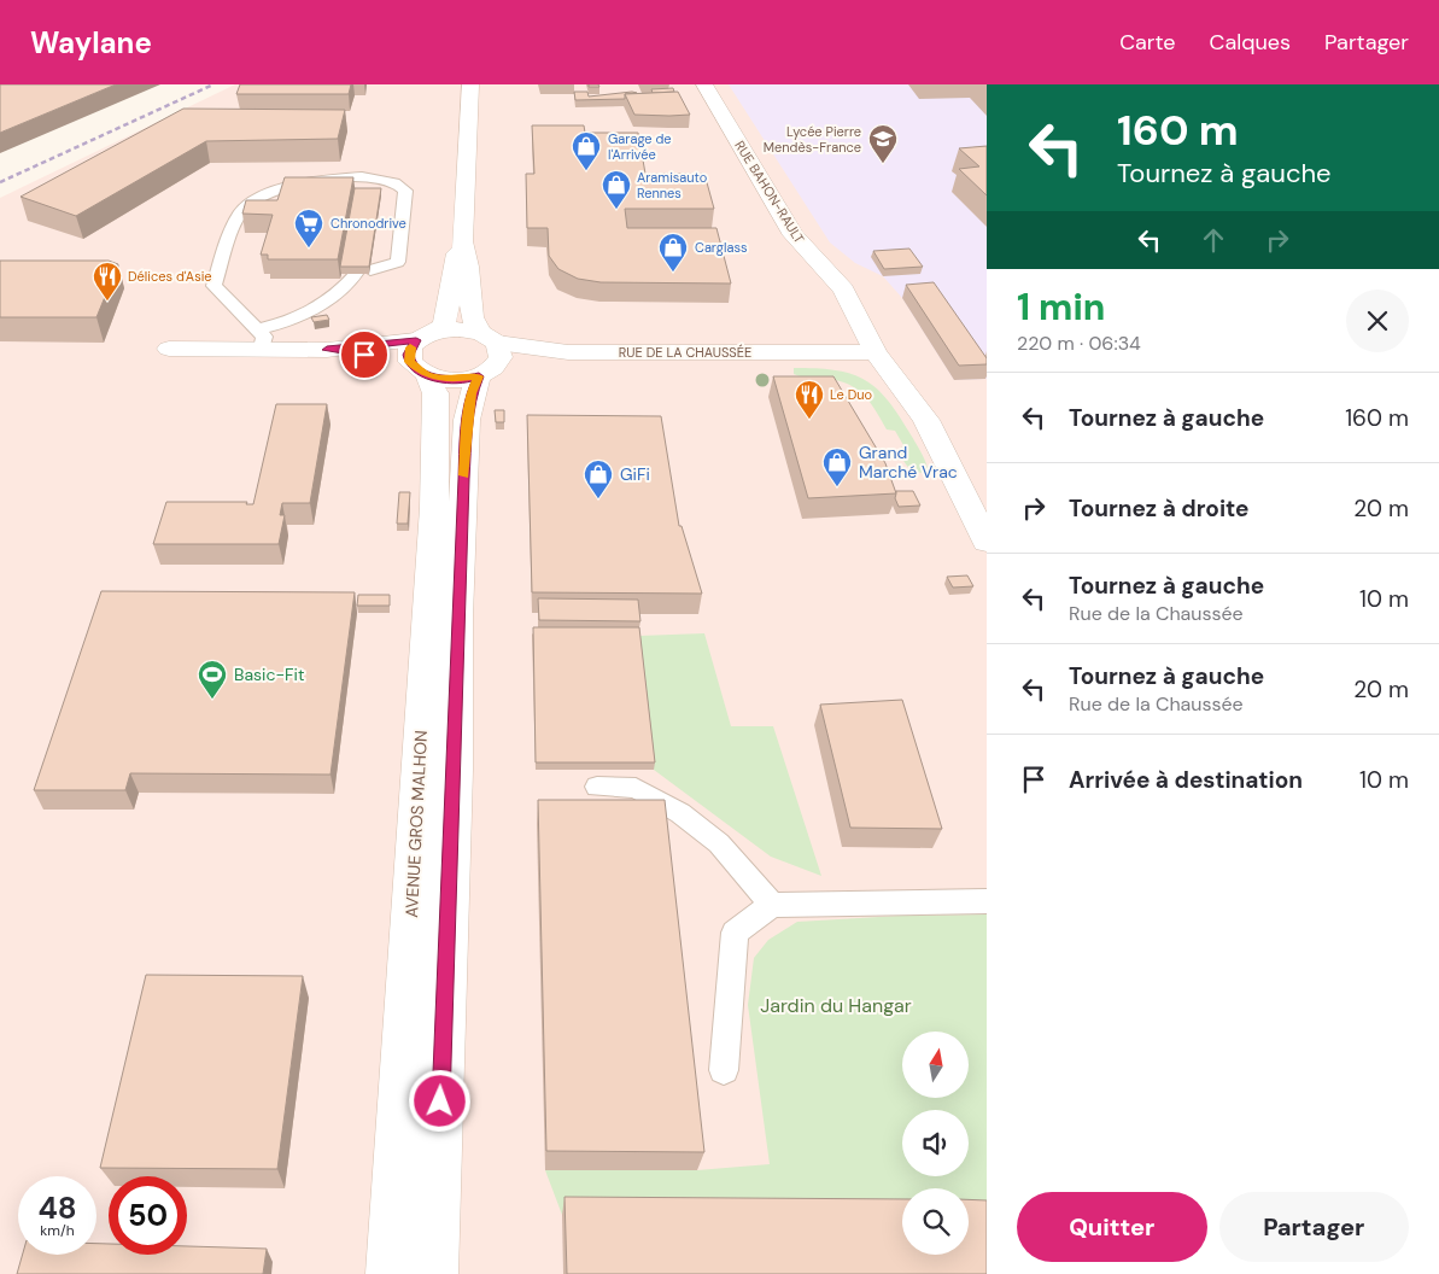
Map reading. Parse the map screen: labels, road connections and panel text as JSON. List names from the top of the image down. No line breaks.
{"streets":{"main road":["RUE BAHON-RAULT","RUE DE LA CHAUSSÉE","AVENUE GROS MALHON"]},"crossings":[["RUE BAHON-RAULT","RUE DE LA CHAUSSÉE"],["RUE DE LA CHAUSSÉE","AVENUE GROS MALHON"]],"parks":["Jardin du Hangar"],"places":{"school or university":["Lycée Pierre Mendès-France"],"shop":["Garage de l'Arrivée","Aramisauto Rennes","Carglass","Grand Marché Vrac","GiFi"],"supermarket":["Chronodrive"],"restaurant":["Délices d'Asie","Le Duo"],"sports":["Basic-Fit"]},"north":"top","page":{"header":"Waylane","nav":["Carte","Calques","Partager"],"turn":["160 m","Tournez à gauche"],"heading":["1 min","220 m · 06:34"],"list":[{"name":"Tournez à gauche","value":"160 m"},{"name":"Tournez à droite","value":"20 m"},{"name":"Tournez à gauche","note":"Rue de la Chaussée","value":"10 m"},{"name":"Tournez à gauche","note":"Rue de la Chaussée","value":"20 m"},{"name":"Arrivée à destination","value":"10 m"}],"speed":"48 km/h","limit":"50","buttons":["Quitter","Partager"]}}
